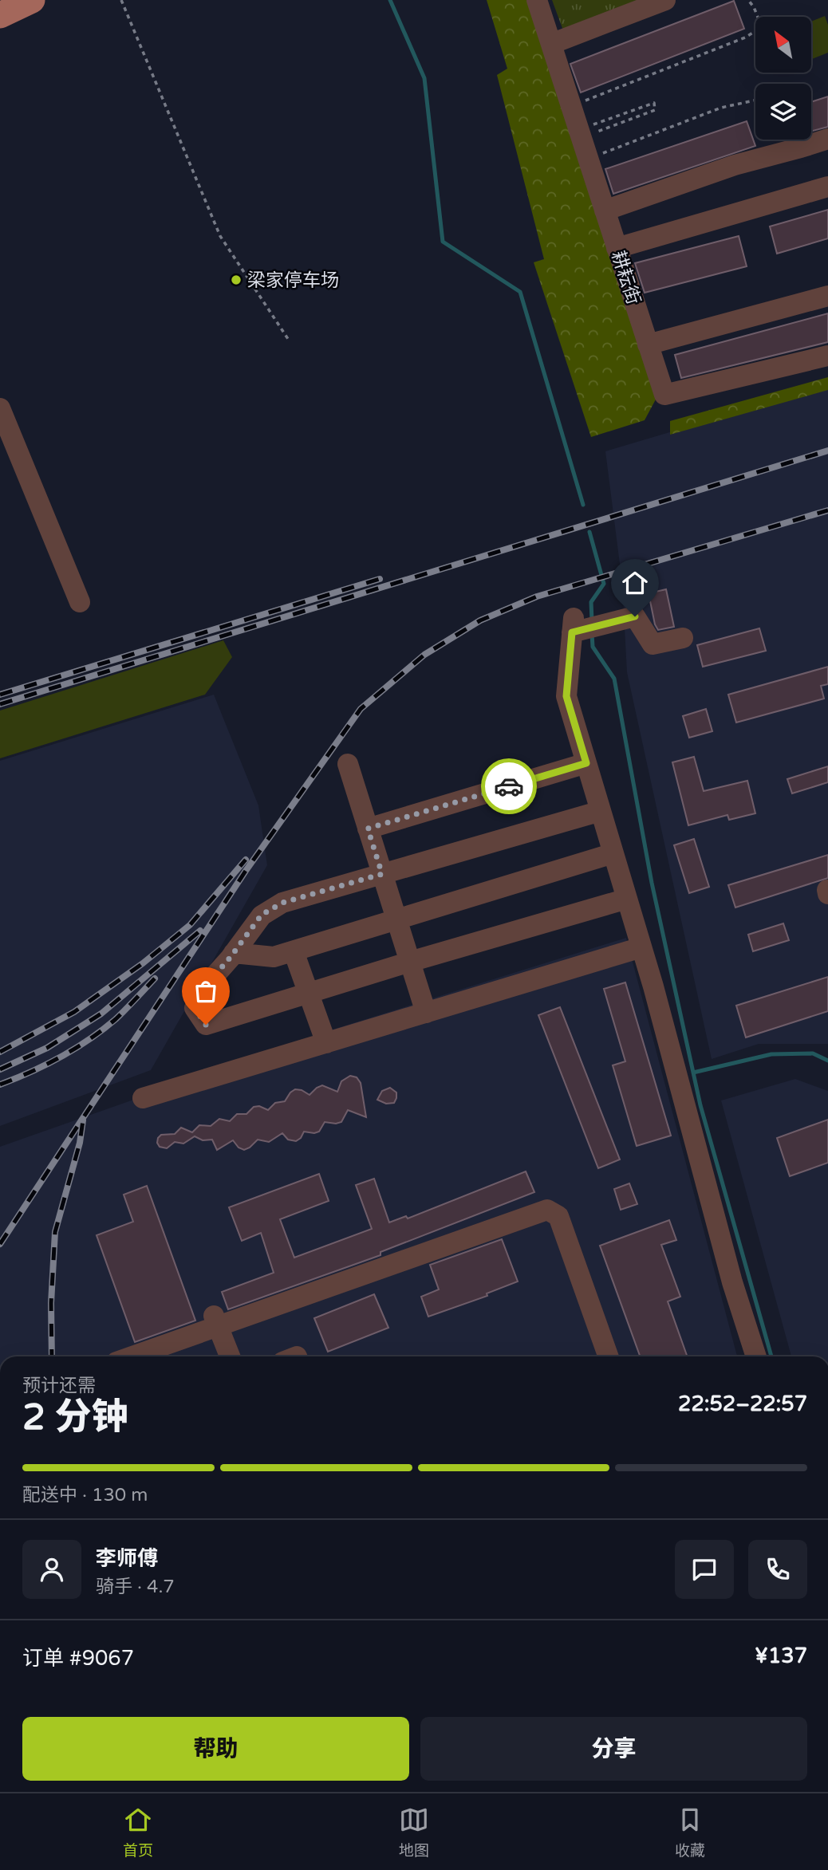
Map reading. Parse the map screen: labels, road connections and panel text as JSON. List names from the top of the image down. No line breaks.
{"streets":{"street":["耕耘街"]},"places":["梁家停车场"],"north":"top left","page":{"heading":["2 分钟","预计还需","22:52–22:57"],"panel":["李师傅","骑手 · 4.7","订单 #9067","¥137"],"bar":"配送中 · 130 m","buttons":["帮助","分享"],"tabs":["首页","地图","收藏"]}}
